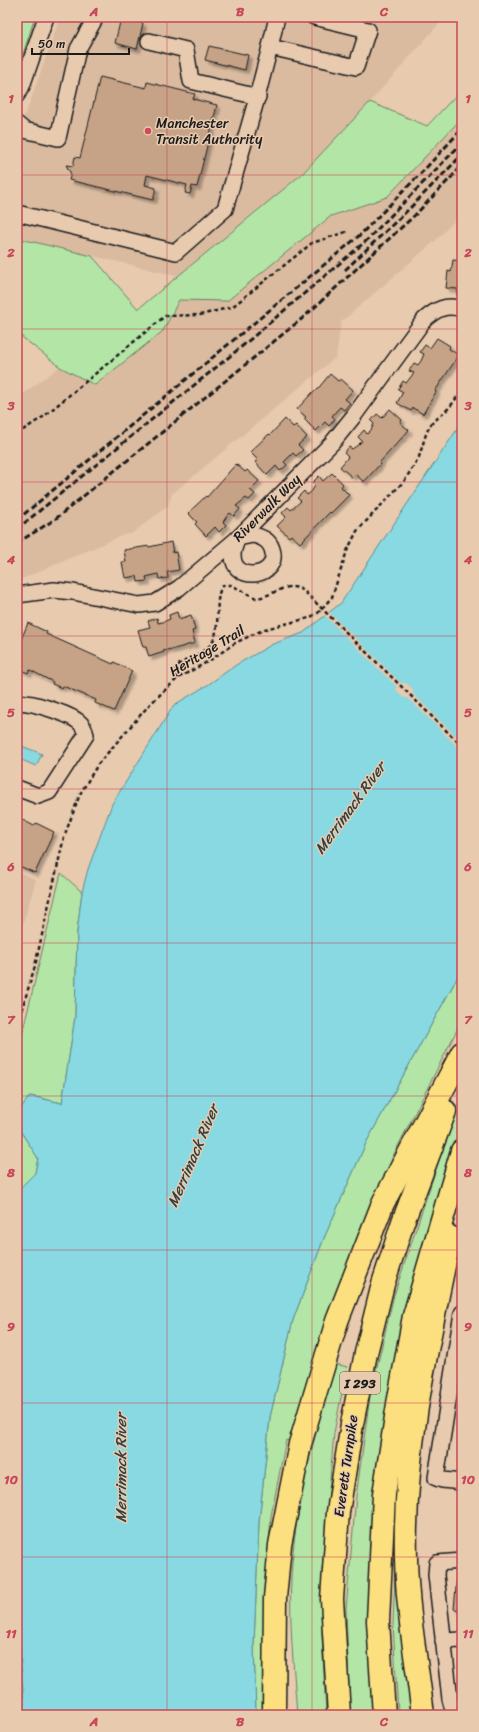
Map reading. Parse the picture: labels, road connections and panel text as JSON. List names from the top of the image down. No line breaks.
{"streets":{"highway":["I 293","Everett Turnpike"],"street":["Riverwalk Way"],"path":["Heritage Trail"]},"water":["Merrimack River"],"places":["Manchester Transit Authority"],"scale_bar":"50 m","grid":{"columns":["A","B","C"],"rows":["1","2","3","4","5","6","7","8","9","10","11"]}}
